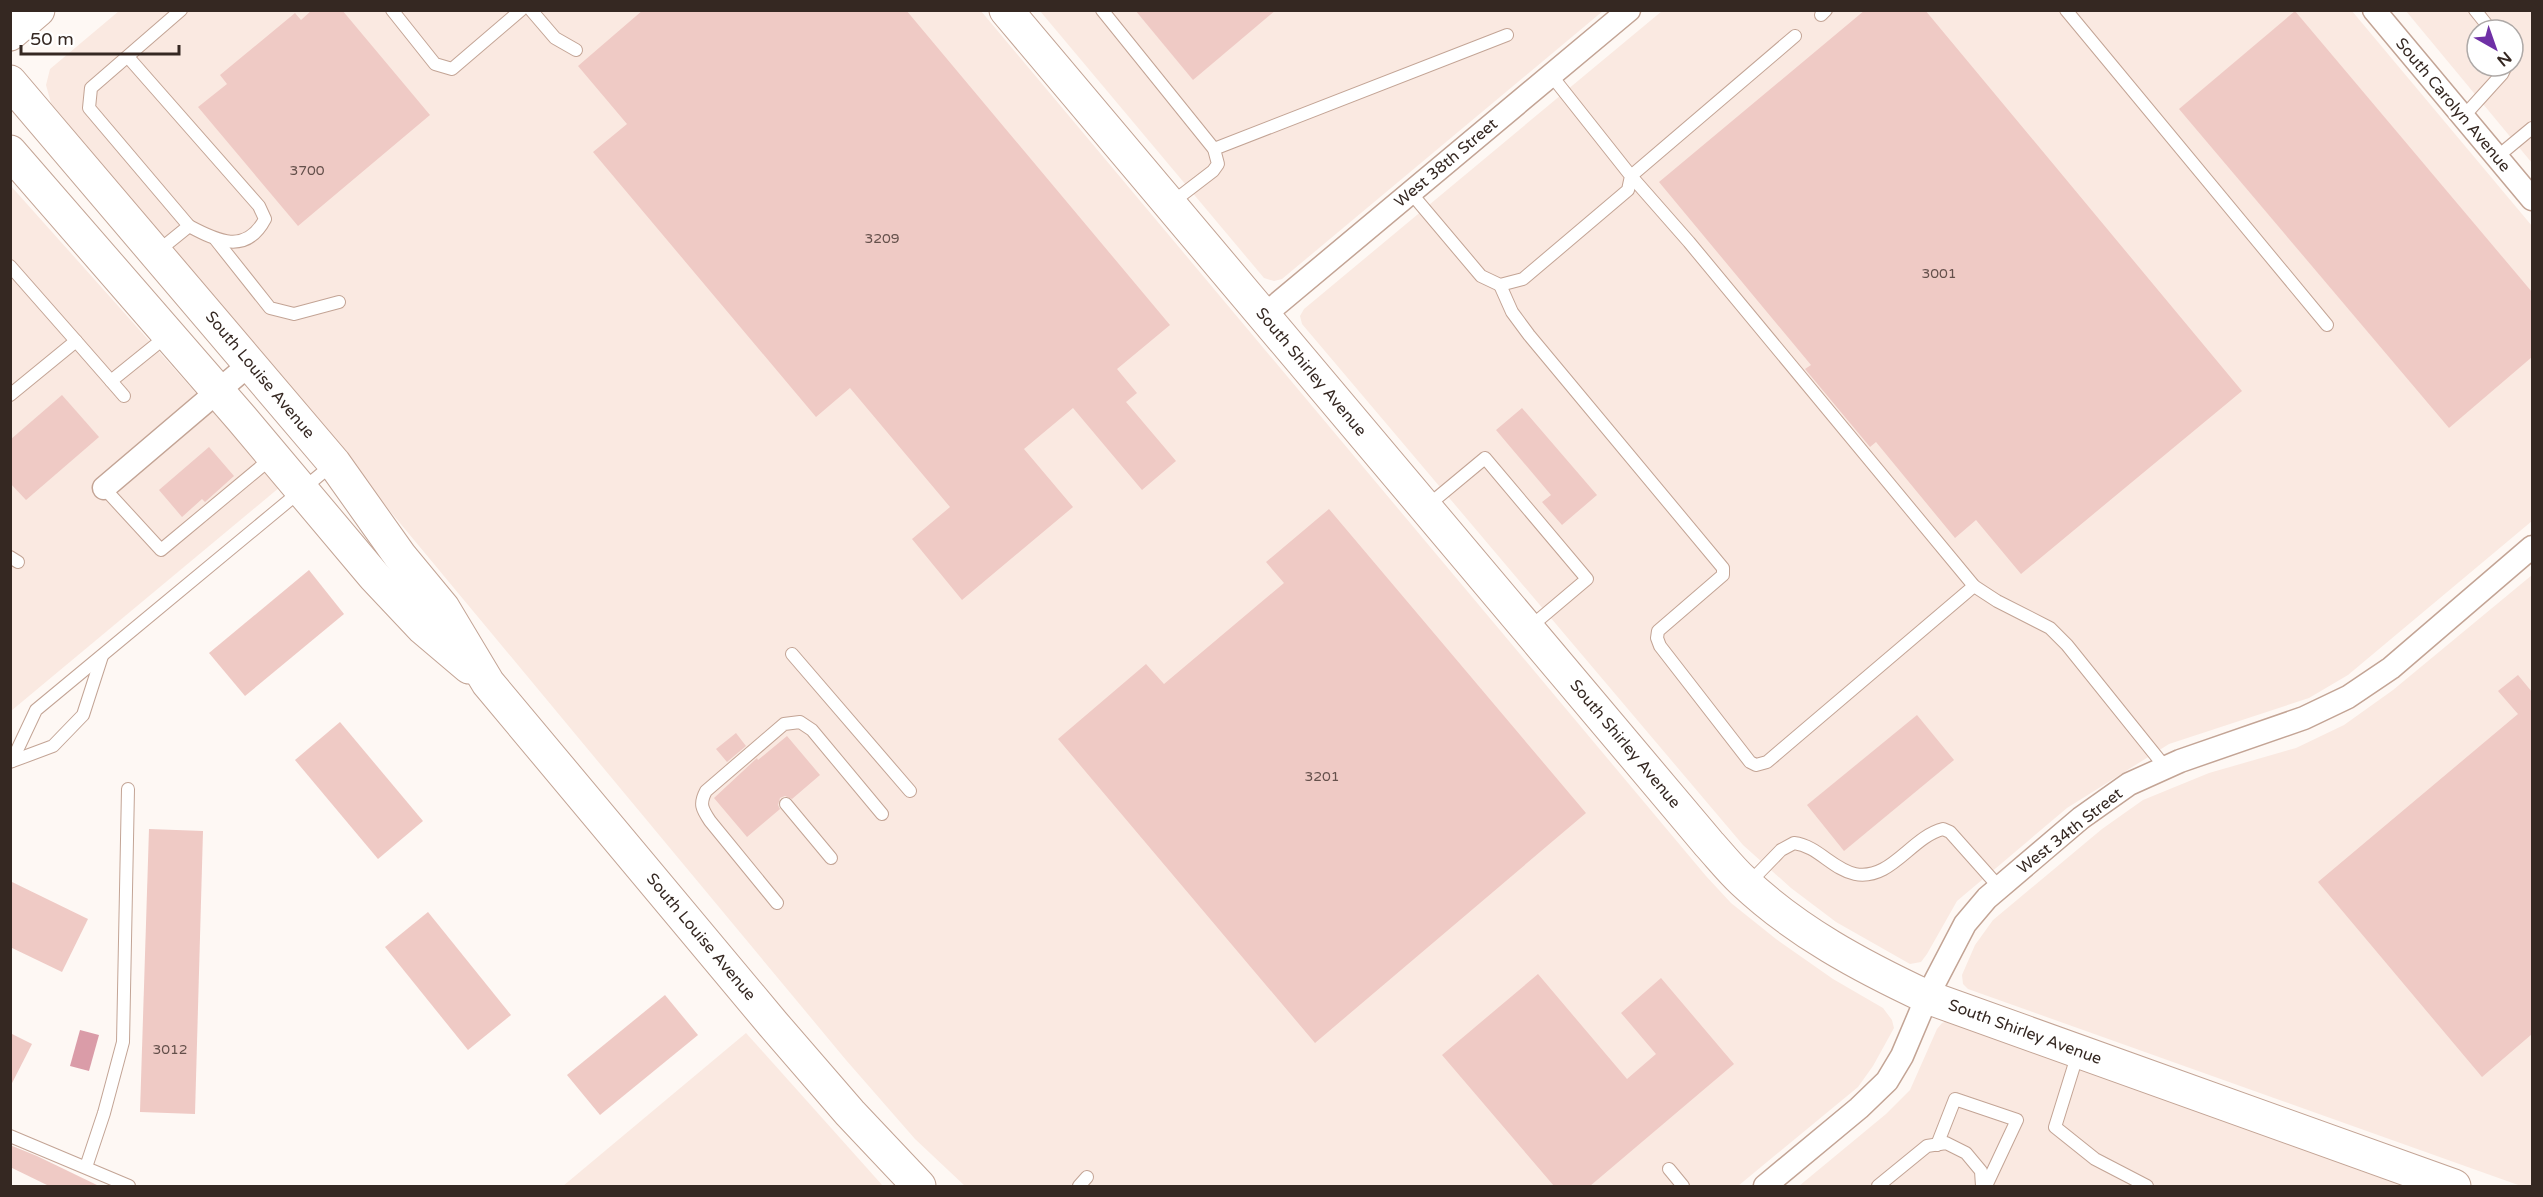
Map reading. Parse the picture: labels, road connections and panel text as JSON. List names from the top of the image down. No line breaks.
{"streets":{"main road":["South Shirley Avenue","South Louise Avenue"],"street":["South Carolyn Avenue","West 38th Street","West 34th Street"]},"crossings":[["West 38th Street","South Shirley Avenue"],["South Shirley Avenue","West 34th Street"]],"house_numbers":["3700","3209","3001","3201","3012"],"scale_bar":"50 m","north":"bottom right"}
